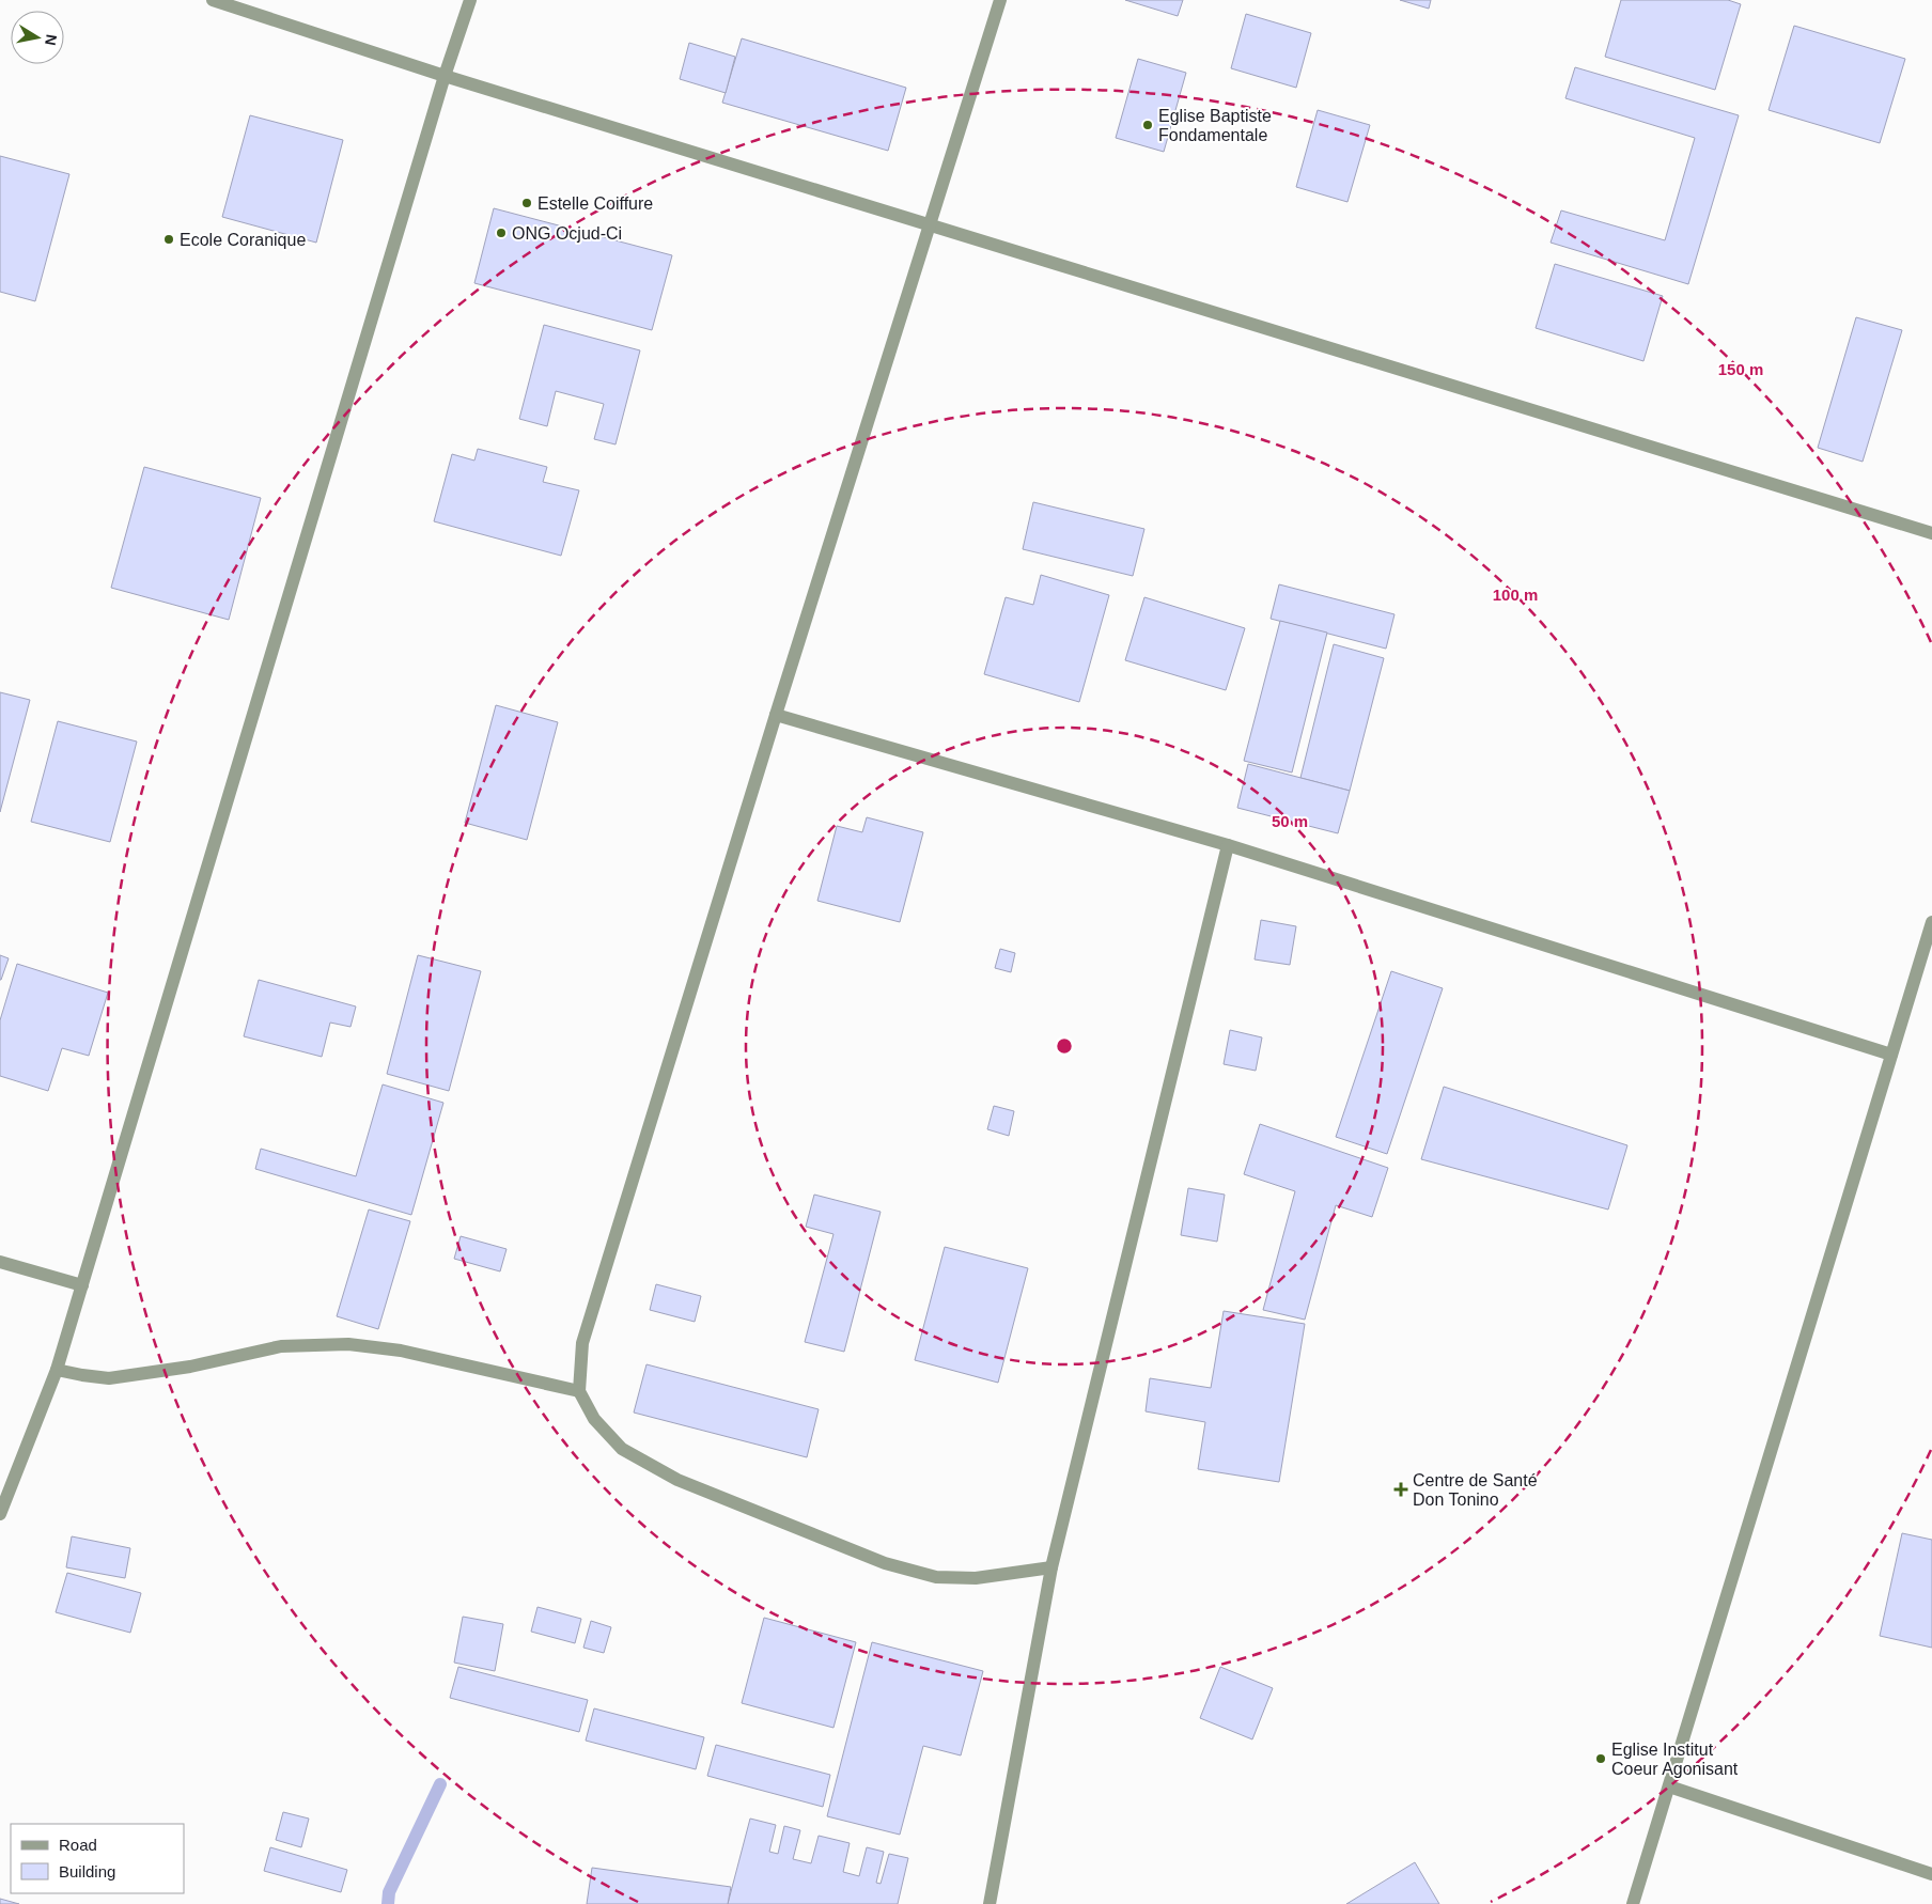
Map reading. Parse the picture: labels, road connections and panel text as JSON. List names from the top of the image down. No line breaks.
{"places":{"other":["Eglise Baptiste Fondamentale","Estelle Coiffure","ONG Ocjud-Ci","Ecole Coranique","Eglise Institut Coeur Agonisant"],"health":["Centre de Santé Don Tonino"]},"legend":["Road","Building"],"north":"right","rings":["150 m","100 m","50 m"]}
